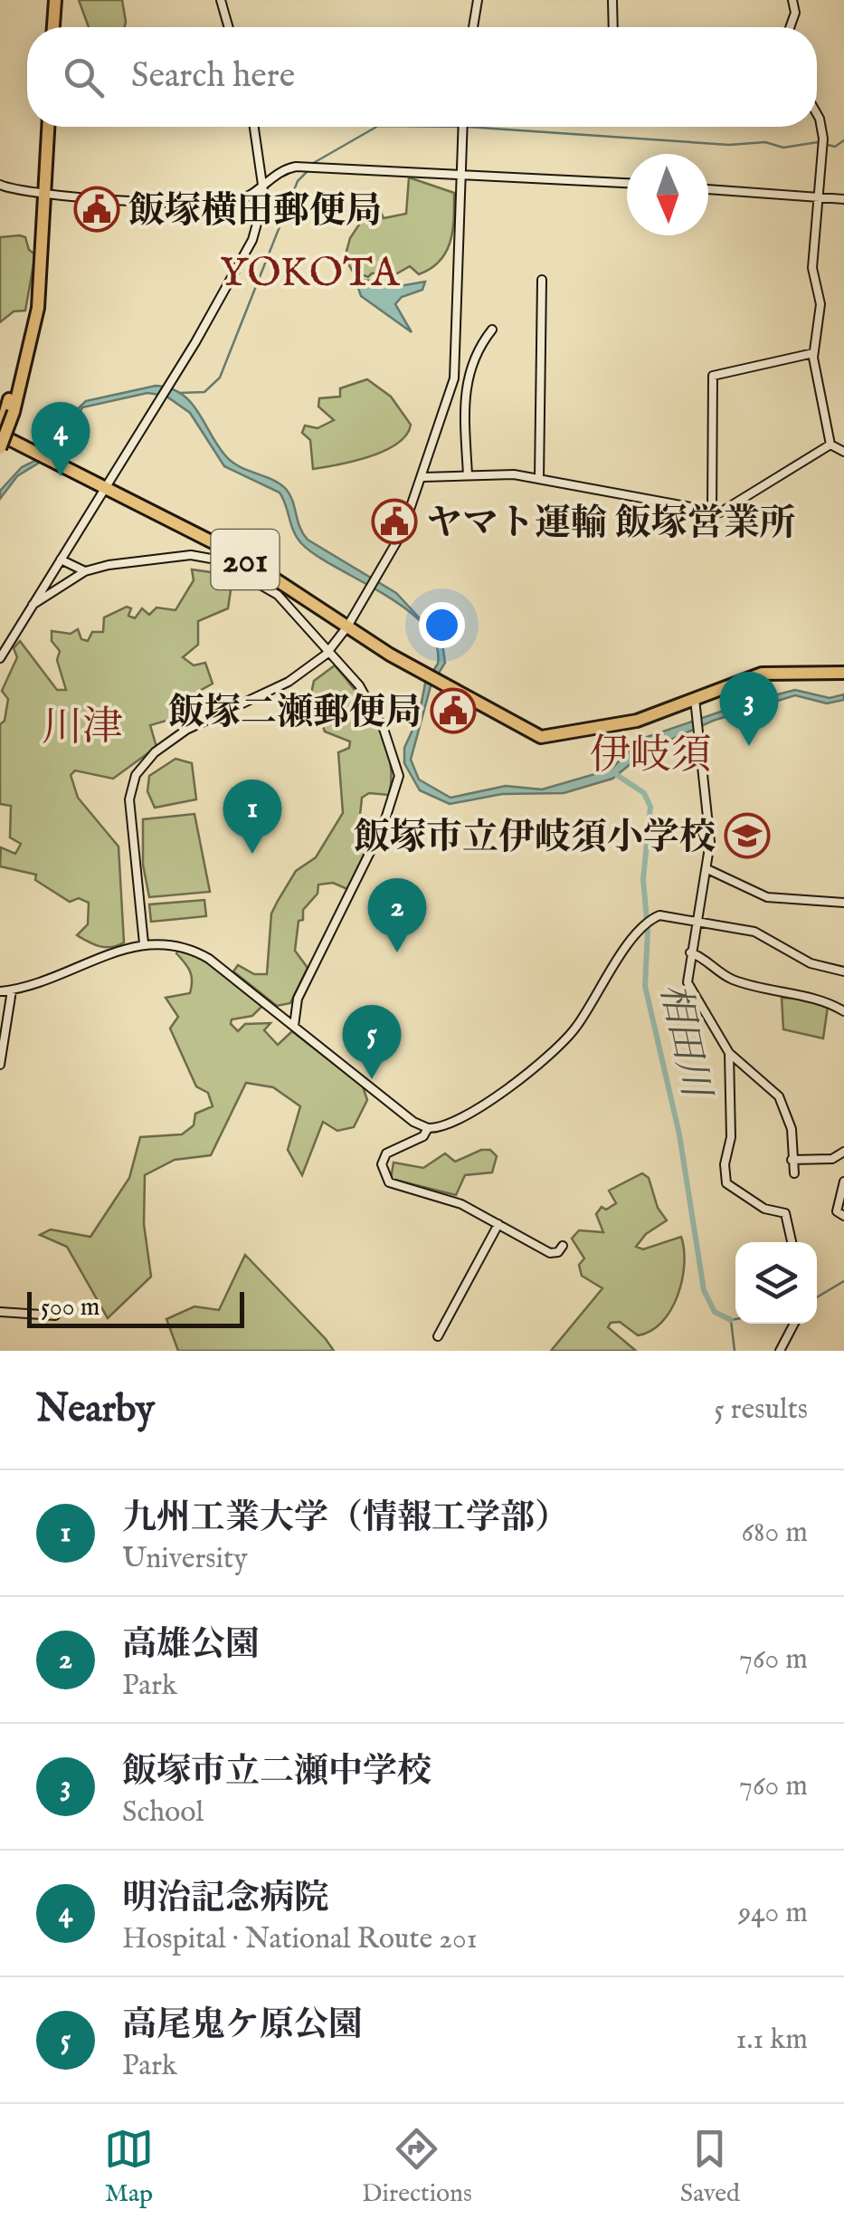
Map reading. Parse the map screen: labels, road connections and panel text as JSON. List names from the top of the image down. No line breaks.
{"streets":{"highway":["201"]},"districts":["YOKOTA","川津","伊岐須"],"water":["相田川"],"places":{"public building":["飯塚横田郵便局","ヤマト運輸 飯塚営業所","飯塚二瀬郵便局"],"school or university":["飯塚市立伊岐須小学校"]},"scale_bar":"500 m","north":"bottom","page":{"search":"Search here","pins":["4","3","1","2","5"],"scale":"500 m","heading":["Nearby","5 results"],"list":[{"mark":"1","name":"九州工業大学（情報工学部）","note":"University","value":"680 m"},{"mark":"2","name":"高雄公園","note":"Park","value":"760 m"},{"mark":"3","name":"飯塚市立二瀬中学校","note":"School","value":"760 m"},{"mark":"4","name":"明治記念病院","note":"Hospital · National Route 201","value":"940 m"},{"mark":"5","name":"高尾鬼ケ原公園","note":"Park","value":"1.1 km"}],"nav":["Map","Directions","Saved"]}}
